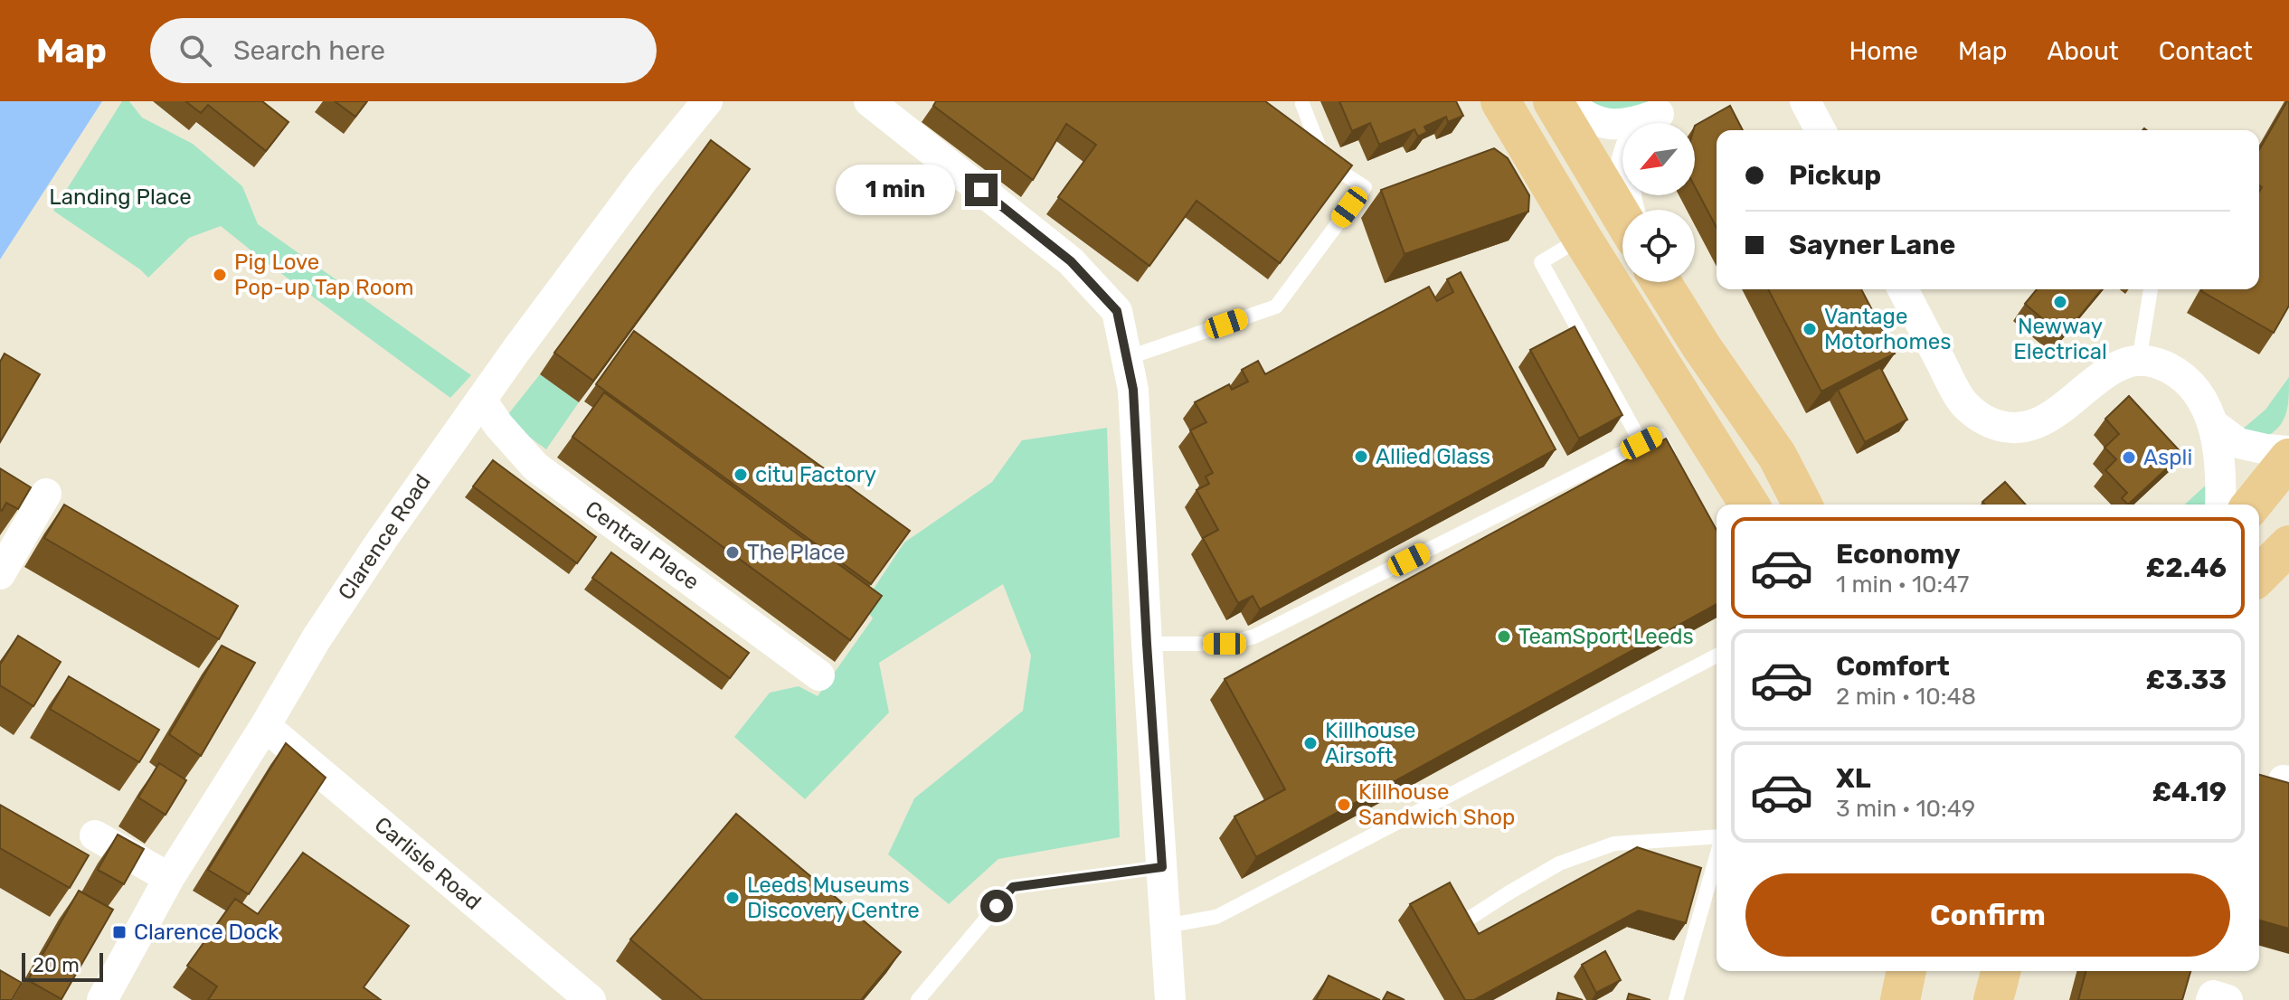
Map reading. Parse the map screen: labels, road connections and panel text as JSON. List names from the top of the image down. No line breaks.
{"streets":{"street":["Clarence Road","Central Place","Carlisle Road"]},"crossings":[["Clarence Road","Central Place"],["Clarence Road","Carlisle Road"]],"parks":["Landing Place"],"places":{"other":["Pig Love Pop-up Tap Room","Newway Electrical","Vantage Motorhomes","Allied Glass","Aspli","citu Factory","The Place","TeamSport Leeds","Killhouse Airsoft","Killhouse Sandwich Shop","Leeds Museums Discovery Centre"],"transit":["Clarence Dock"]},"scale_bar":"20 m","north":"bottom left","page":{"header":"Map","search":"Search here","nav":["Home","Map","About","Contact"],"banner":["Pickup","Sayner Lane"],"bubble":"1 min","list":[{"name":"Economy","note":"1 min · 10:47","value":"£2.46"},{"name":"Comfort","note":"2 min · 10:48","value":"£3.33"},{"name":"XL","note":"3 min · 10:49","value":"£4.19"}],"buttons":"Confirm","scale":"20 m"}}
